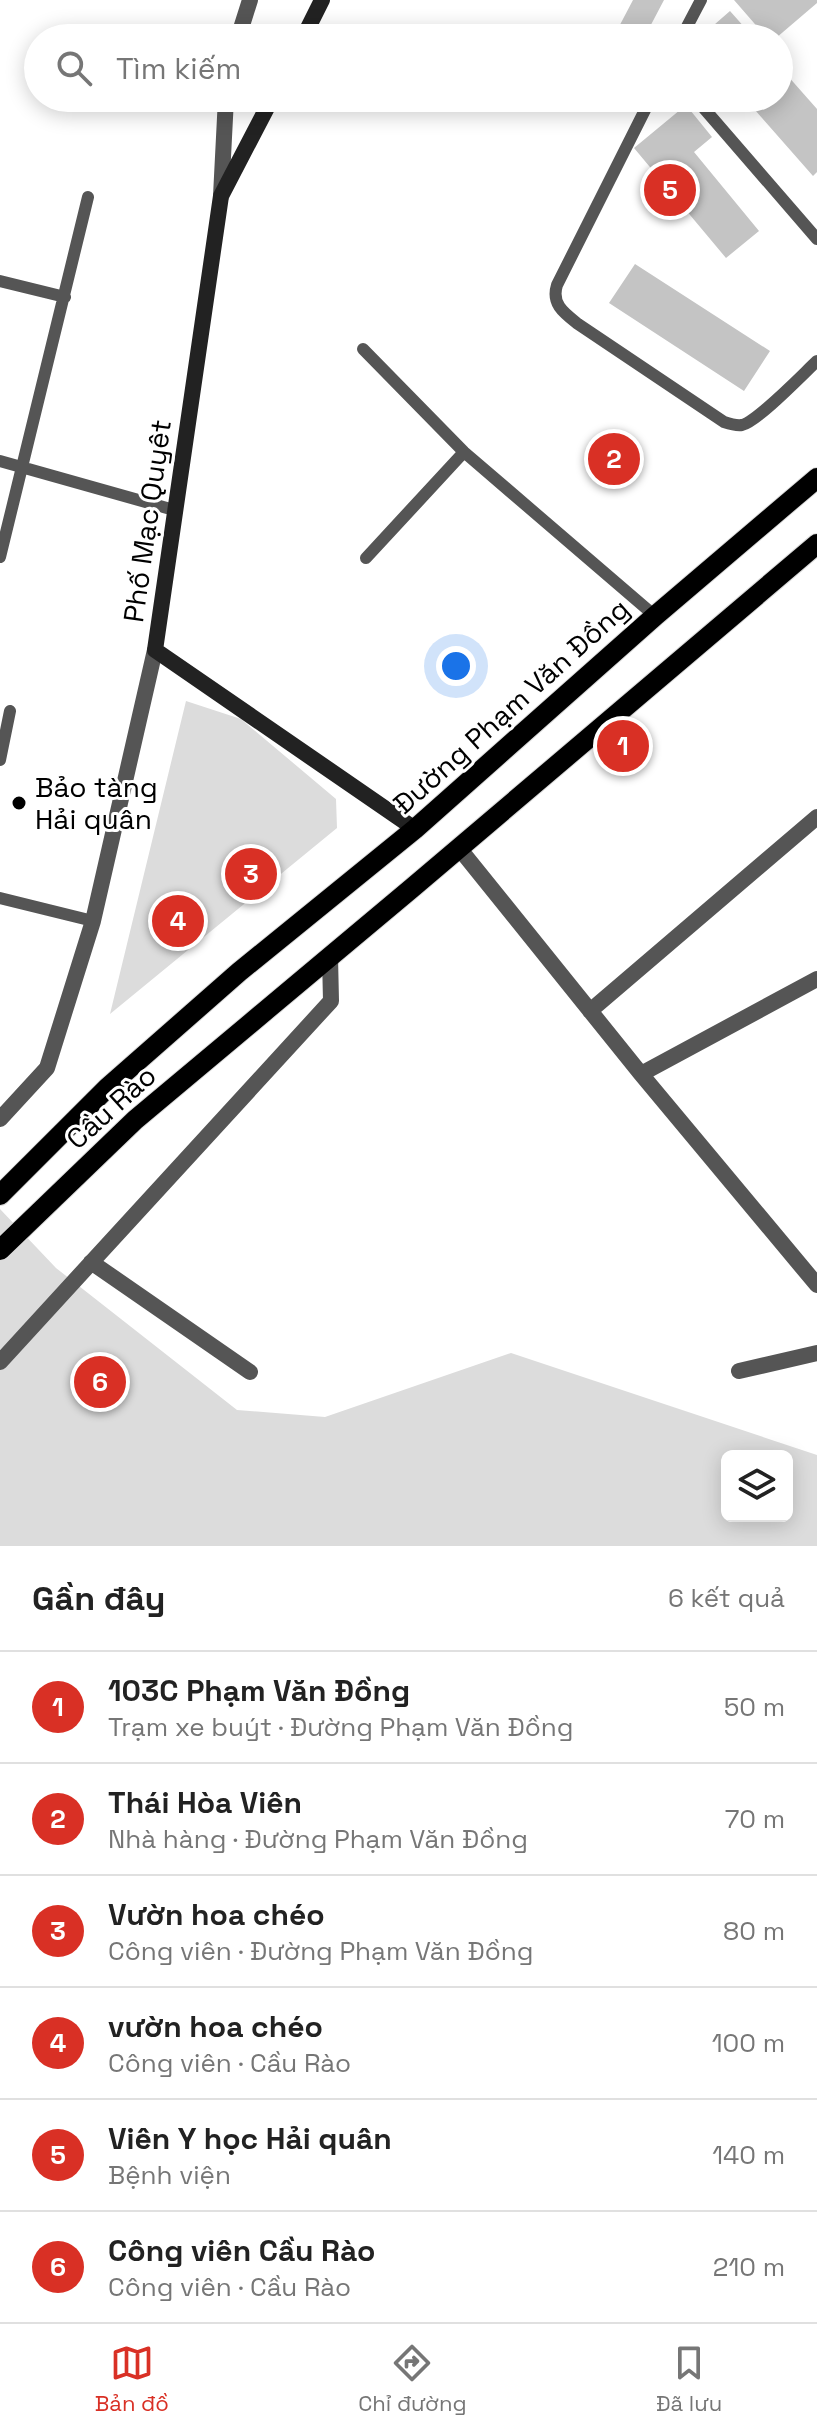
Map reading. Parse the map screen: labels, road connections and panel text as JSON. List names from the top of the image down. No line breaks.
{"streets":{"main road":["Đường Phạm Văn Đồng","Cầu Rào"],"street":["Phố Mạc Quyêt"]},"crossings":[["Phố Mạc Quyêt","Đường Phạm Văn Đồng"],["Đường Phạm Văn Đồng","Cầu Rào"]],"places":["Bảo tàng Hải quân"],"page":{"search":"Tìm kiếm","pins":["5","2","1","3","4","6"],"heading":["Gần đây","6 kết quả"],"list":[{"mark":"1","name":"103C Phạm Văn Đồng","note":"Trạm xe buýt · Đường Phạm Văn Đồng","value":"50 m"},{"mark":"2","name":"Thái Hòa Viên","note":"Nhà hàng · Đường Phạm Văn Đồng","value":"70 m"},{"mark":"3","name":"Vườn hoa chéo","note":"Công viên · Đường Phạm Văn Đồng","value":"80 m"},{"mark":"4","name":"vườn hoa chéo","note":"Công viên · Cầu Rào","value":"100 m"},{"mark":"5","name":"Viên Y học Hải quân","note":"Bệnh viện","value":"140 m"},{"mark":"6","name":"Công viên Cầu Rào","note":"Công viên · Cầu Rào","value":"210 m"}],"nav":["Bản đồ","Chỉ đường","Đã lưu"]}}
